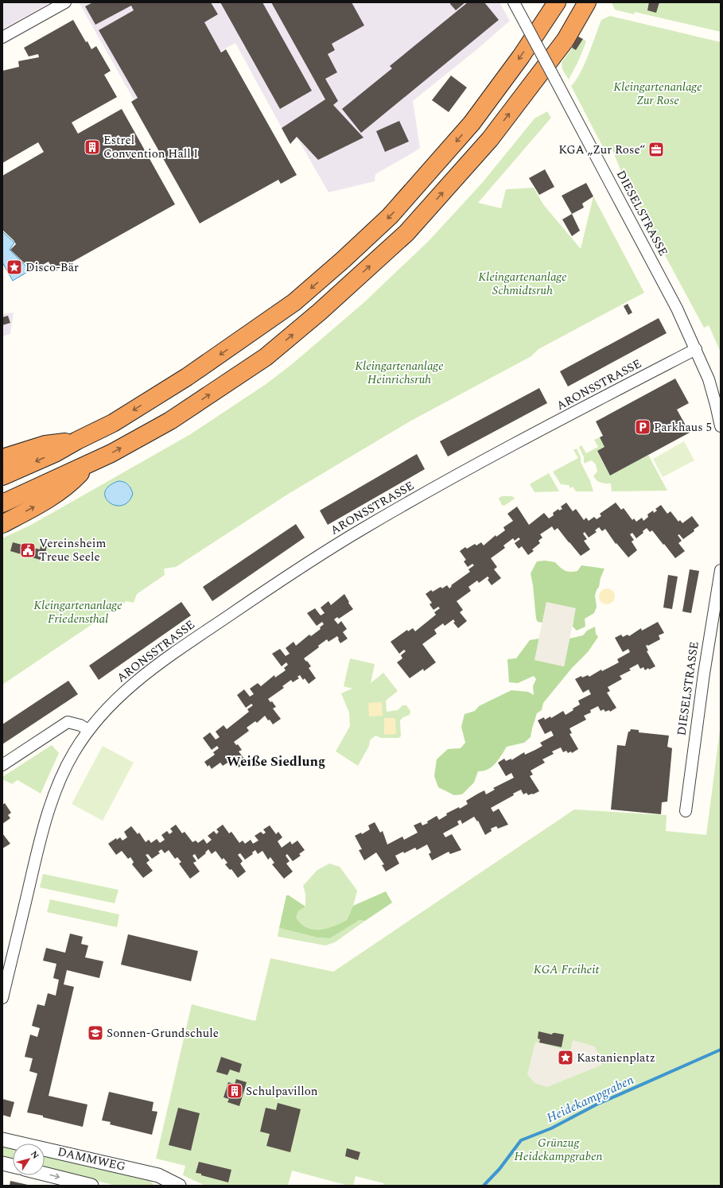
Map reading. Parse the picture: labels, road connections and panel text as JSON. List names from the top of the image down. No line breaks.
{"streets":{"street":["DIESELSTRASSE","ARONSSTRASSE","DAMMWEG"]},"crossings":[["DIESELSTRASSE","ARONSSTRASSE"]],"districts":["Weiße Siedlung"],"water":["Heidekampgraben"],"parks":["Kleingartenanlage Zur Rose","Kleingartenanlage Schmidtsruh","Kleingartenanlage Heinrichsruh","Kleingartenanlage Friedensthal","KGA Freiheit","Grünzug Heidekampgraben"],"places":{"building":["Estrel Convention Hall I","Schulpavillon"],"office":["KGA „Zur Rose“"],"place":["Disco-Bär","Kastanienplatz"],"parking":["Parkhaus 5"],"public building":["Vereinsheim Treue Seele"],"school or university":["Sonnen-Grundschule"]},"north":"top right"}
